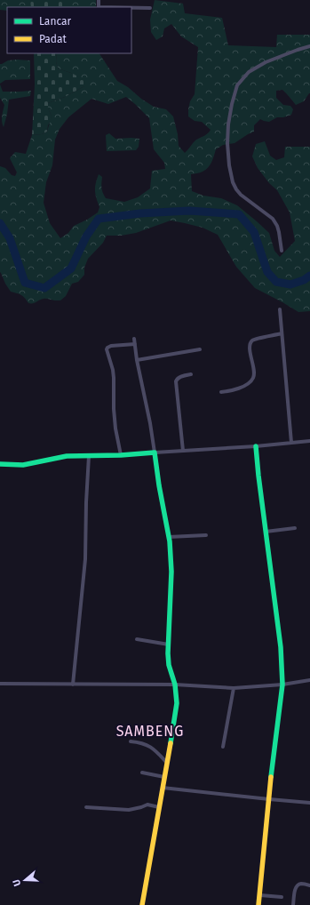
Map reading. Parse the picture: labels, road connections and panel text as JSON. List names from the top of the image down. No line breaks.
{"districts":["SAMBENG"],"legend":["Lancar","Padat"],"north":"left"}
